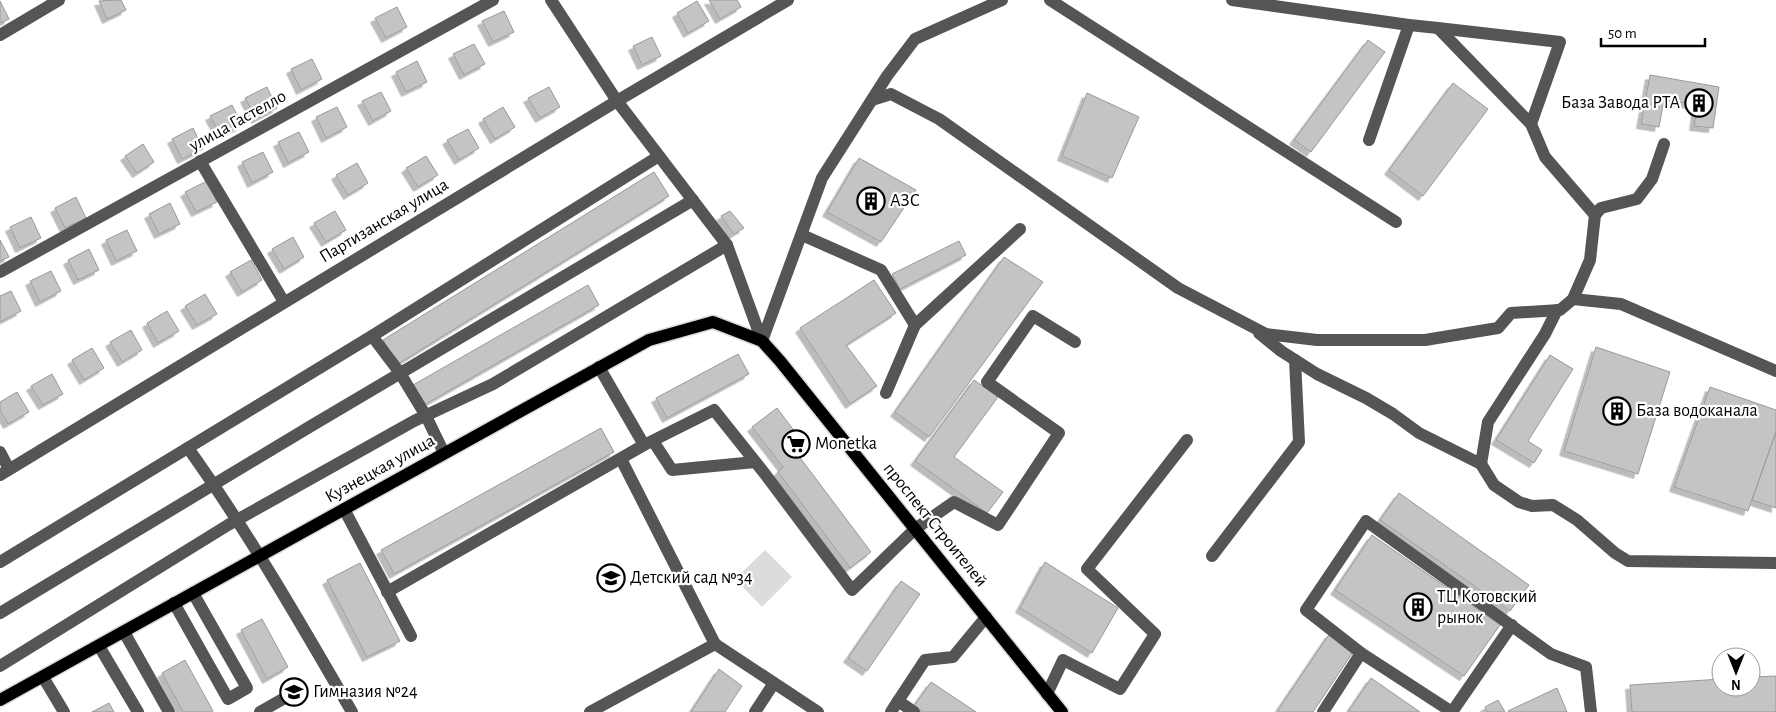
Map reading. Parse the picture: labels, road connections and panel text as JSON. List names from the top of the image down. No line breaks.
{"streets":{"main road":["Кузнецкая улица","проспект Строителей"],"street":["улица Гастелло","Партизанская улица"]},"crossings":[["Кузнецкая улица","проспект Строителей"]],"places":{"building":["База Завода РТА","АЗС","База водоканала","ТЦ Котовский рынок"],"supermarket":["Monetka"],"school or university":["Детский сад №34","Гимназия №24"]},"scale_bar":"50 m","north":"bottom"}
